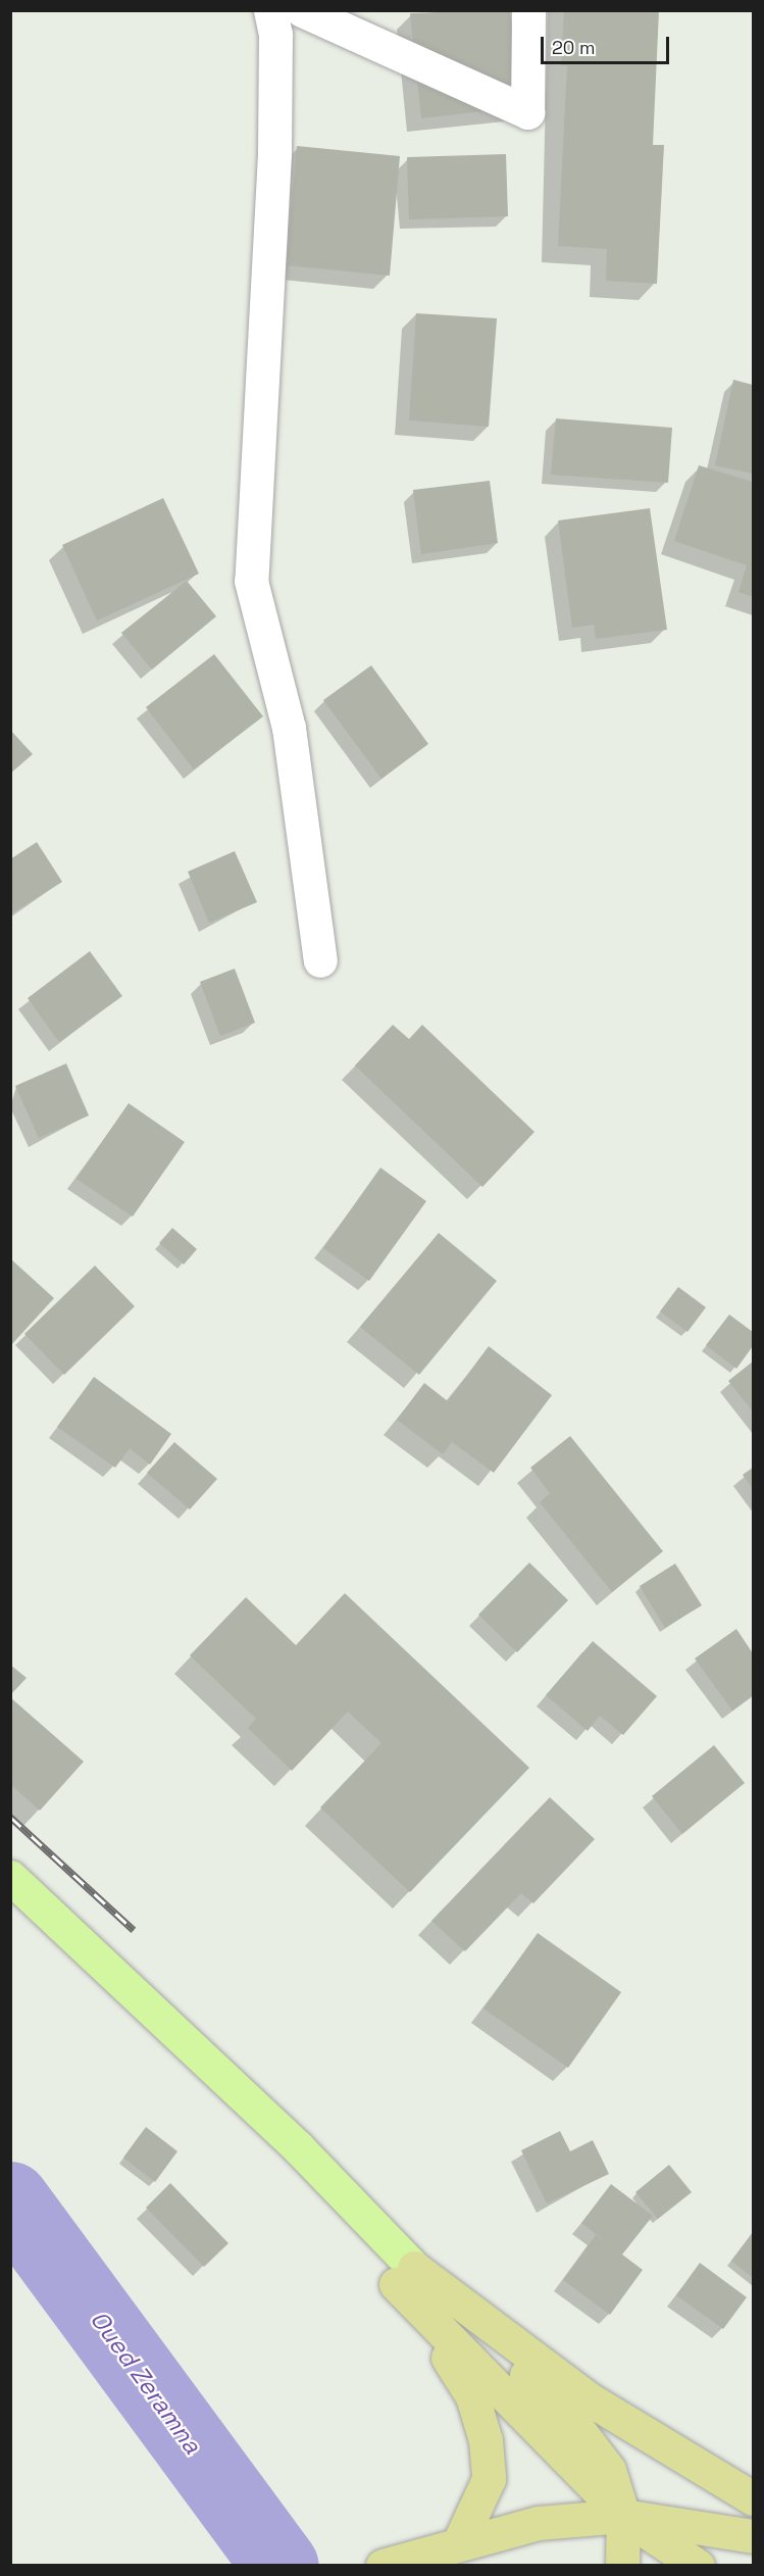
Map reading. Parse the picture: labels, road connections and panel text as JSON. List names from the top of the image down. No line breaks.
{"water":["Oued Zeramna"],"scale_bar":"20 m"}
